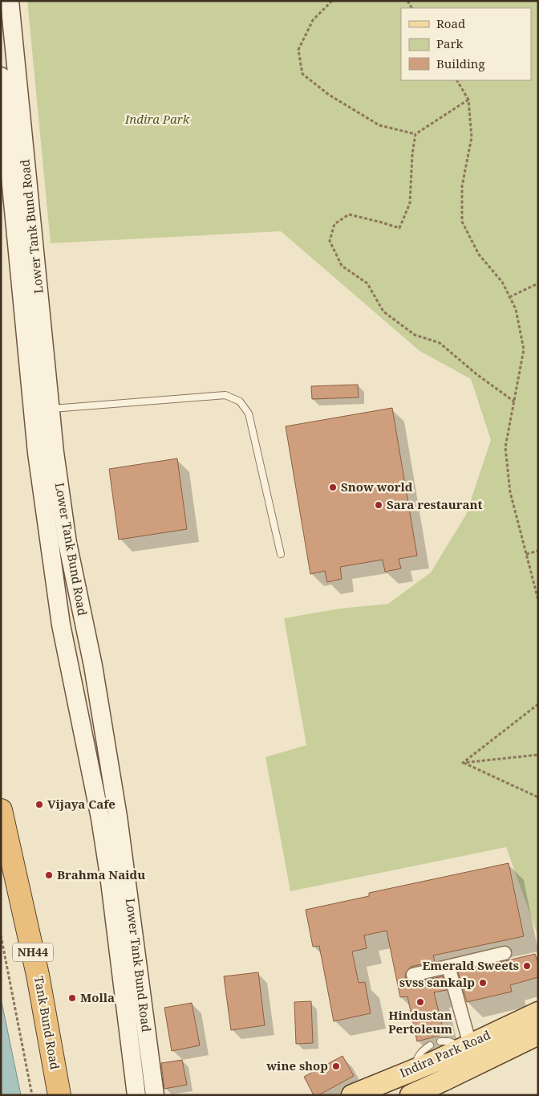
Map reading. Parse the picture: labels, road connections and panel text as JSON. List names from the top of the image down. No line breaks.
{"streets":{"highway":["NH44","Tank Bund Road"],"main road":["Lower Tank Bund Road","Indira Park Road"]},"parks":["Indira Park"],"places":["Snow world","Sara restaurant","Vijaya Cafe","Brahma Naidu","Emerald Sweets","svss sankalp","Molla","Hindustan Pertoleum","wine shop"],"legend":["Road","Park","Building"]}
